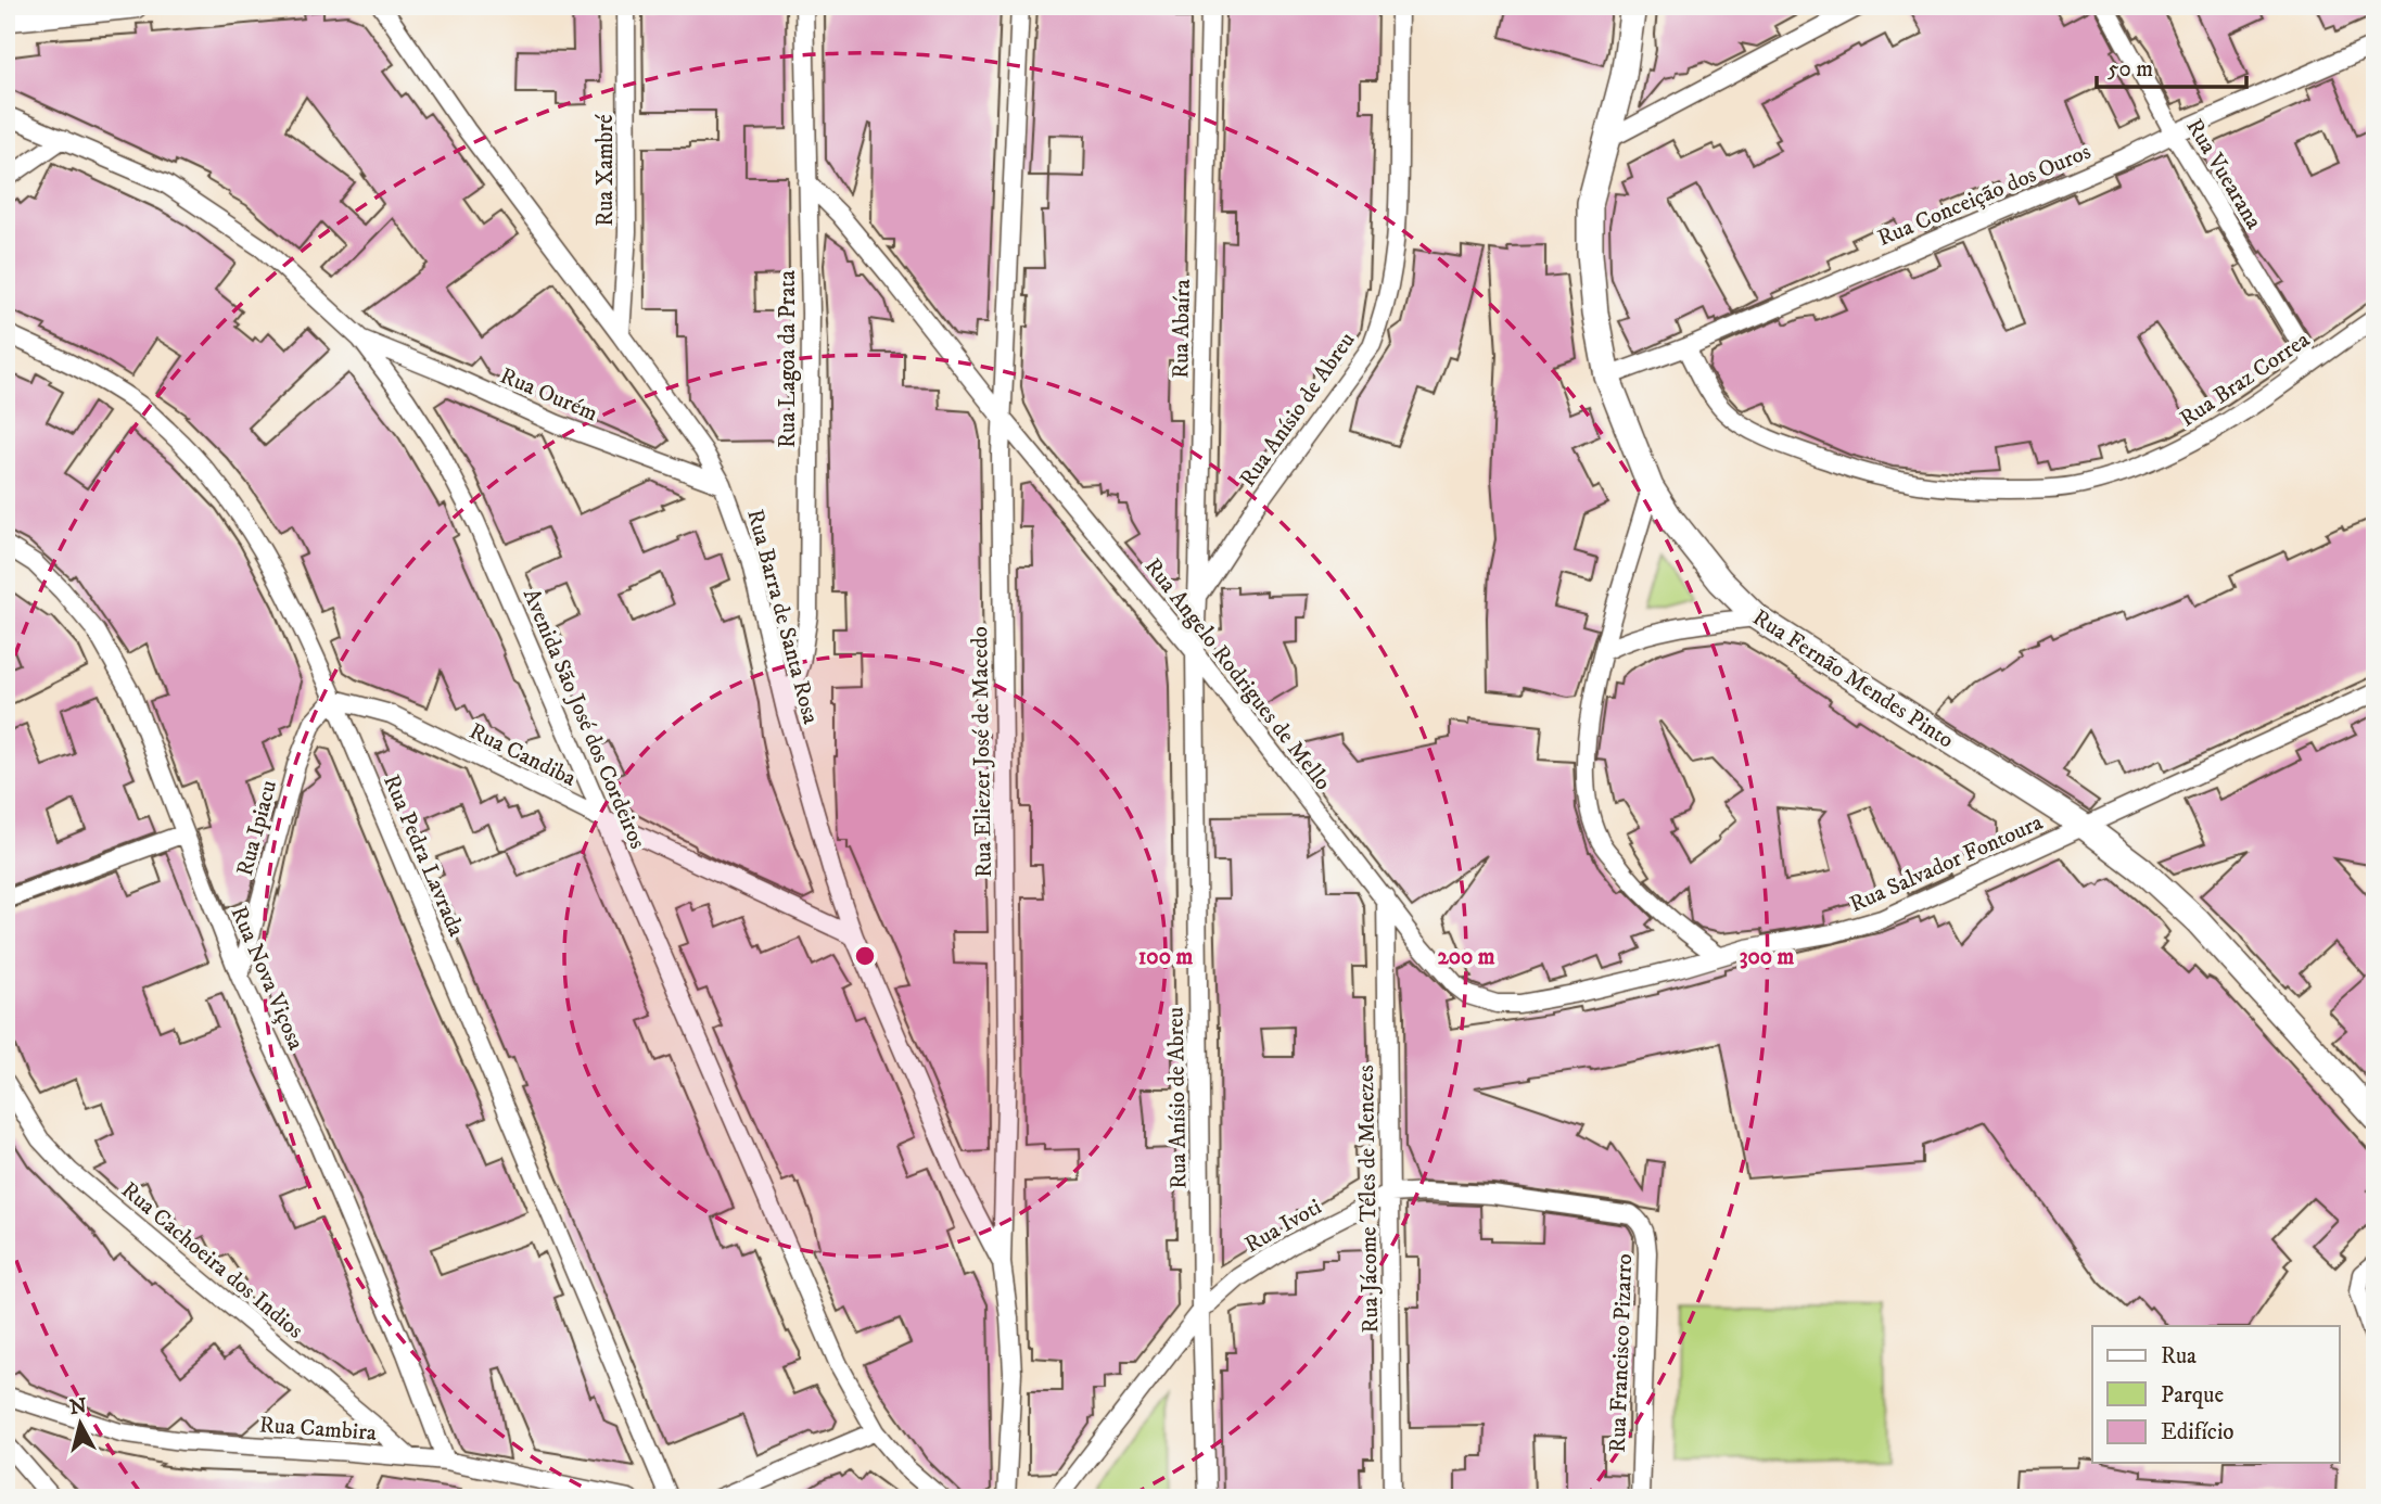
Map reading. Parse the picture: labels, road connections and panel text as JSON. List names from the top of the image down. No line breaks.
{"streets":{"street":["Rua Xambré","Rua Vuearana","Rua Conceição dos Ouros","Rua Abaíra","Rua Lagoa da Prata","Rua Braz Correa","Rua Ourém","Rua Anísio de Abreu","Rua Barra de Santa Rosa","Rua Angelo Rodrigues de Mello","Rua Fernão Mendes Pinto","Avenida São José dos Cordeiros","Rua Eliezer José de Macedo","Rua Candiba","Rua Ipiacu","Rua Pedra Lavrada","Rua Salvador Fontoura","Rua Nova Viçosa","Rua Jácome Téles de Menezes","Rua Ivoti","Rua Cachoeira dos Indios","Rua Francisco Pizarro","Rua Cambira"]},"crossings":[["Rua Xambré","Rua Barra de Santa Rosa"],["Rua Vuearana","Rua Conceição dos Ouros"],["Rua Vuearana","Rua Braz Correa"],["Rua Conceição dos Ouros","Rua Braz Correa"],["Rua Conceição dos Ouros","Rua Fernão Mendes Pinto"],["Rua Abaíra","Rua Anísio de Abreu"],["Rua Abaíra","Rua Angelo Rodrigues de Mello"],["Rua Lagoa da Prata","Rua Barra de Santa Rosa"],["Rua Lagoa da Prata","Rua Angelo Rodrigues de Mello"],["Rua Ourém","Rua Barra de Santa Rosa"],["Rua Ourém","Avenida São José dos Cordeiros"],["Rua Anísio de Abreu","Rua Angelo Rodrigues de Mello"],["Rua Anísio de Abreu","Rua Ivoti"],["Rua Barra de Santa Rosa","Rua Eliezer José de Macedo"],["Rua Barra de Santa Rosa","Rua Candiba"],["Rua Angelo Rodrigues de Mello","Rua Eliezer José de Macedo"],["Rua Angelo Rodrigues de Mello","Rua Salvador Fontoura"],["Rua Angelo Rodrigues de Mello","Rua Jácome Téles de Menezes"],["Rua Fernão Mendes Pinto","Rua Salvador Fontoura"],["Avenida São José dos Cordeiros","Rua Candiba"],["Rua Candiba","Rua Ipiacu"],["Rua Candiba","Rua Pedra Lavrada"],["Rua Ipiacu","Rua Pedra Lavrada"],["Rua Ipiacu","Rua Nova Viçosa"],["Rua Nova Viçosa","Rua Cambira"],["Rua Jácome Téles de Menezes","Rua Ivoti"],["Rua Ivoti","Rua Francisco Pizarro"],["Rua Cachoeira dos Indios","Rua Cambira"]],"legend":["Rua","Parque","Edifício"],"scale_bar":"50 m","north":"top","rings":["100 m","200 m","300 m"]}
